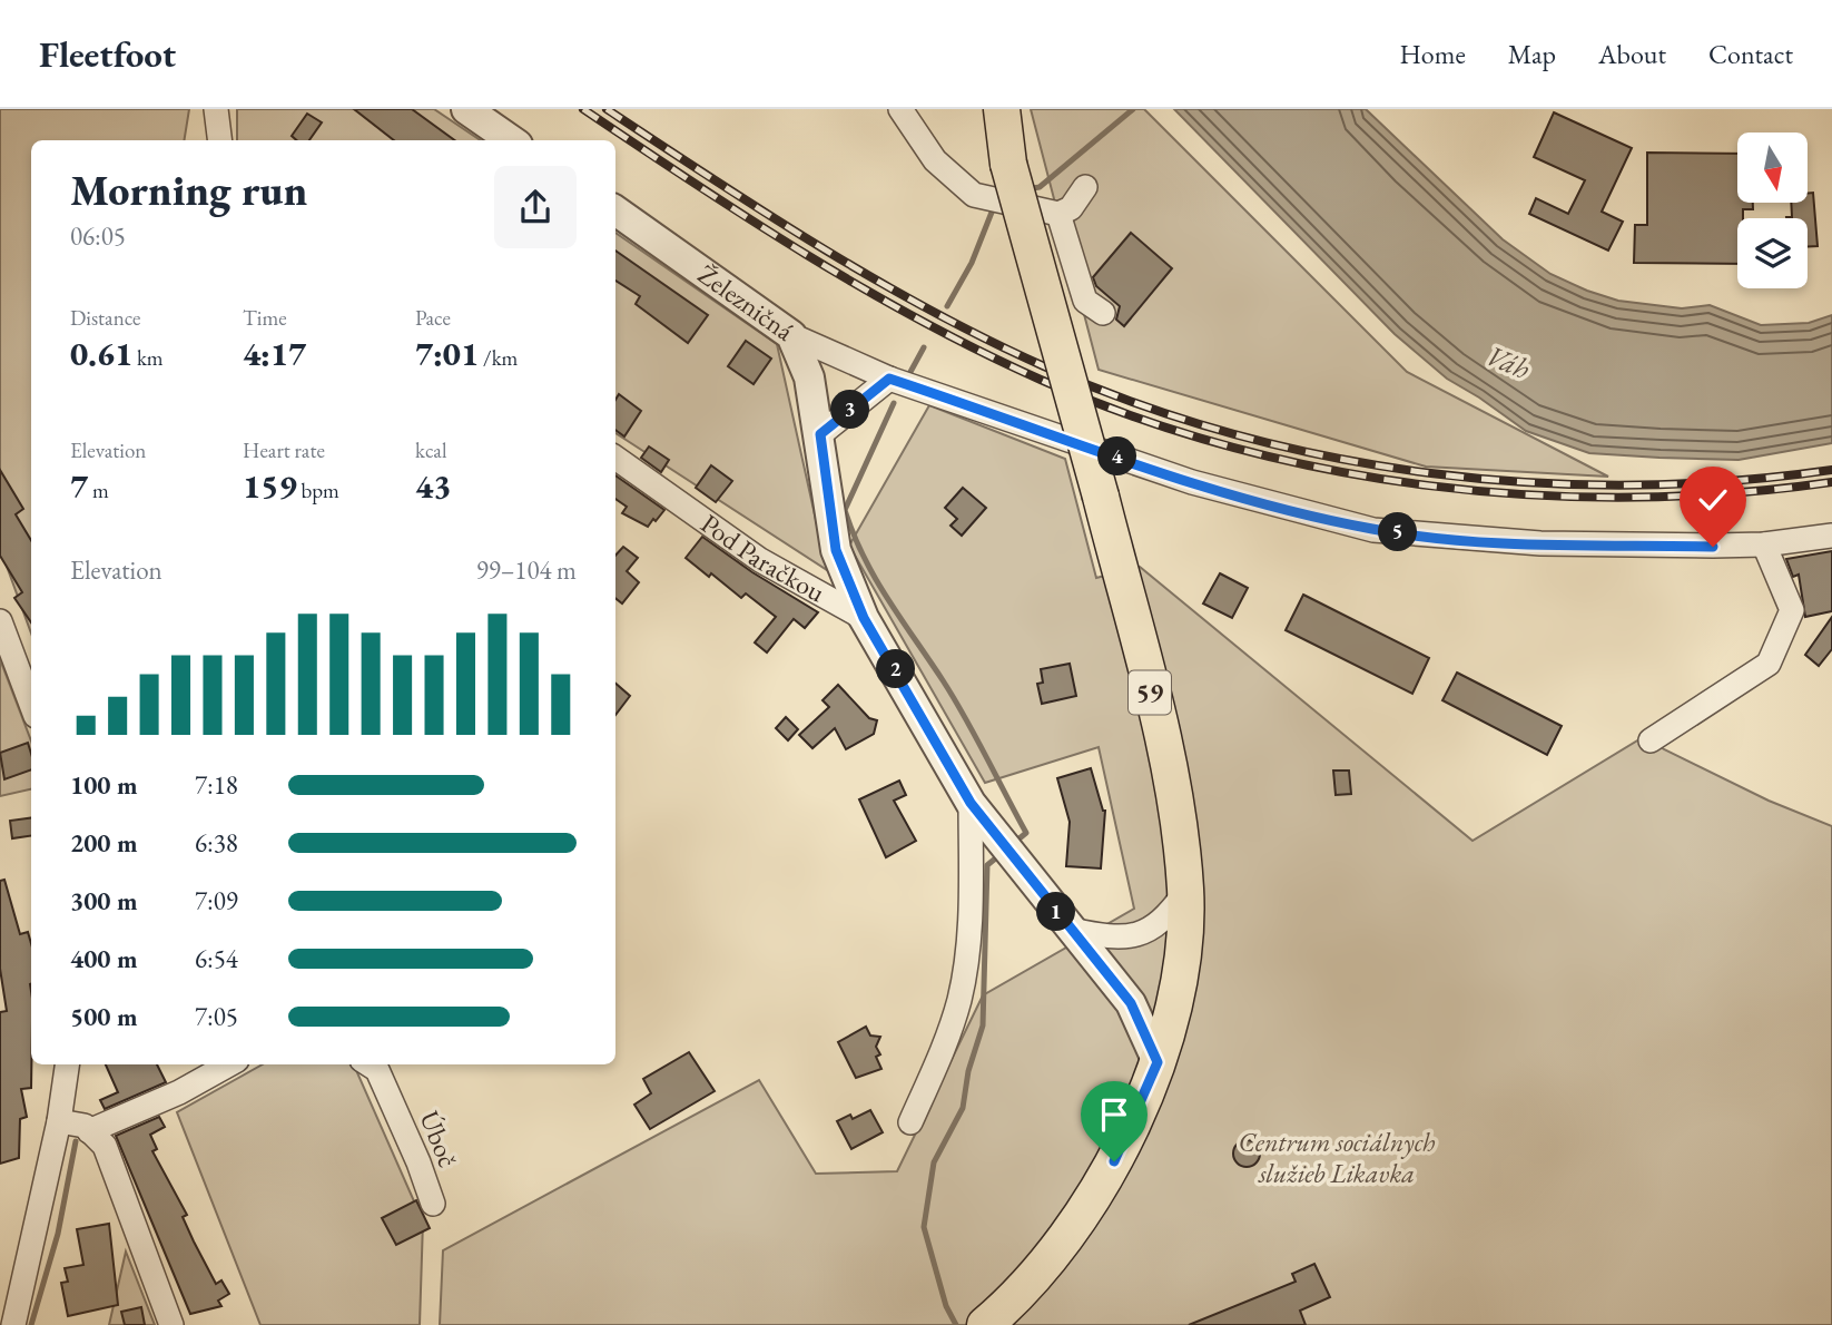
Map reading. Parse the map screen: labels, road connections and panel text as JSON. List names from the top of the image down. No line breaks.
{"streets":{"main road":["59"],"street":["Železničná","Pod Paračkou","Úboč"]},"crossings":[["Železničná","Pod Paračkou"]],"water":["Váh"],"parks":["Centrum sociálnych služieb Likavka"],"north":"bottom","page":{"header":"Fleetfoot","nav":["Home","Map","About","Contact"],"heading":["Morning run","06:05"],"stats":[["Distance","0.61 km"],["Time","4:17"],["Pace","7:01 /km"],["Elevation","7 m"],["Heart rate","159 bpm"],["kcal","43"]],"pins":["3","4","5","2","1"],"chart":["Elevation","99–104 m"],"list":[{"name":"100 m","note":"7:18"},{"name":"200 m","note":"6:38"},{"name":"300 m","note":"7:09"},{"name":"400 m","note":"6:54"},{"name":"500 m","note":"7:05"}]}}
